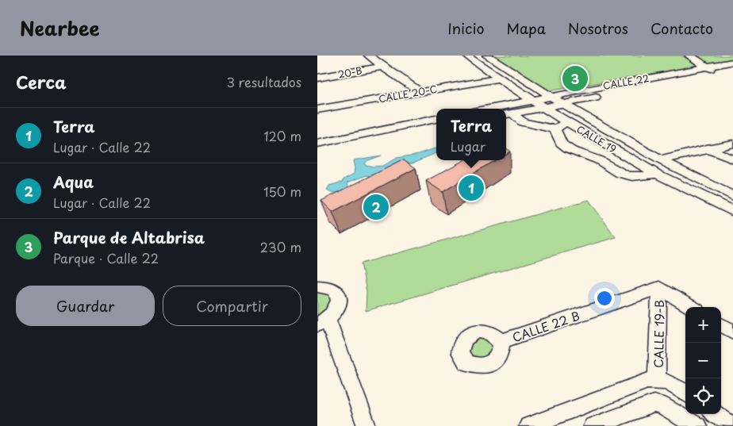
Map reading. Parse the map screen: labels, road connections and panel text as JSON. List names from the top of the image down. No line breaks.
{"streets":{"street":["20-B","CALLE 22","CALLE 20-C","CALLE 19","CALLE 22 B","CALLE 19-B"]},"crossings":[["CALLE 22","CALLE 19"],["CALLE 20-C","CALLE 19"],["CALLE 22 B","CALLE 19-B"]],"page":{"header":"Nearbee","nav":["Inicio","Mapa","Nosotros","Contacto"],"heading":["Cerca","3 resultados"],"pins":["3","1","2"],"list":[{"mark":"1","name":"Terra","note":"Lugar · Calle 22","value":"120 m"},{"mark":"2","name":"Aqua","note":"Lugar · Calle 22","value":"150 m"},{"mark":"3","name":"Parque de Altabrisa","note":"Parque · Calle 22","value":"230 m"}],"popup":["Terra","Lugar"],"buttons":["Guardar","Compartir"],"map_buttons":["+","−"]}}
